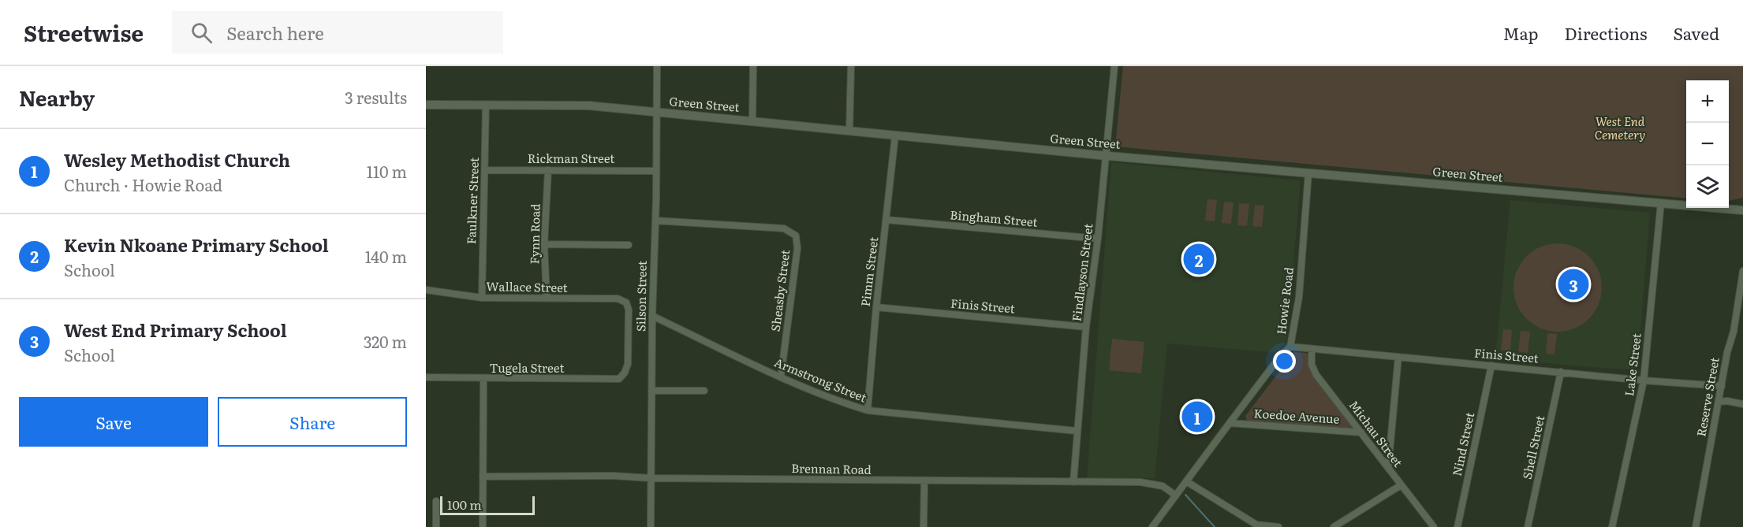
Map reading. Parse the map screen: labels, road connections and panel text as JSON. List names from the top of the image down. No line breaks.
{"streets":{"street":["Green Street","Rickman Street","Faulkner Street","Bingham Street","Fynn Road","Pimm Street","Findlayson Street","Wallace Street","Sheasby Street","Silson Street","Howie Road","Finis Street","Lake Street","Tugela Street","Armstrong Street","Reserve Street","Koedoe Avenue","Michau Street","Nind Street","Shell Street","Brennan Road"]},"crossings":[["Green Street","Faulkner Street"],["Green Street","Pimm Street"],["Green Street","Findlayson Street"],["Green Street","Silson Street"],["Green Street","Howie Road"],["Green Street","Lake Street"],["Rickman Street","Faulkner Street"],["Rickman Street","Fynn Road"],["Rickman Street","Silson Street"],["Faulkner Street","Wallace Street"],["Bingham Street","Pimm Street"],["Bingham Street","Findlayson Street"],["Fynn Road","Wallace Street"],["Pimm Street","Finis Street"],["Pimm Street","Armstrong Street"],["Findlayson Street","Finis Street"],["Findlayson Street","Armstrong Street"],["Findlayson Street","Brennan Road"],["Wallace Street","Tugela Street"],["Sheasby Street","Silson Street"],["Sheasby Street","Armstrong Street"],["Silson Street","Armstrong Street"],["Silson Street","Brennan Road"],["Howie Road","Finis Street"],["Howie Road","Koedoe Avenue"],["Howie Road","Brennan Road"],["Finis Street","Lake Street"],["Finis Street","Reserve Street"],["Finis Street","Michau Street"],["Finis Street","Nind Street"],["Finis Street","Shell Street"],["Koedoe Avenue","Michau Street"]],"parks":["West End Cemetery"],"scale_bar":"100 m","page":{"header":"Streetwise","search":"Search here","nav":["Map","Directions","Saved"],"heading":["Nearby","3 results"],"map_buttons":["+","−"],"list":[{"mark":"1","name":"Wesley Methodist Church","note":"Church · Howie Road","value":"110 m"},{"mark":"2","name":"Kevin Nkoane Primary School","note":"School","value":"140 m"},{"mark":"3","name":"West End Primary School","note":"School","value":"320 m"}],"pins":["2","3","1"],"buttons":["Save","Share"],"scale":"100 m"}}
